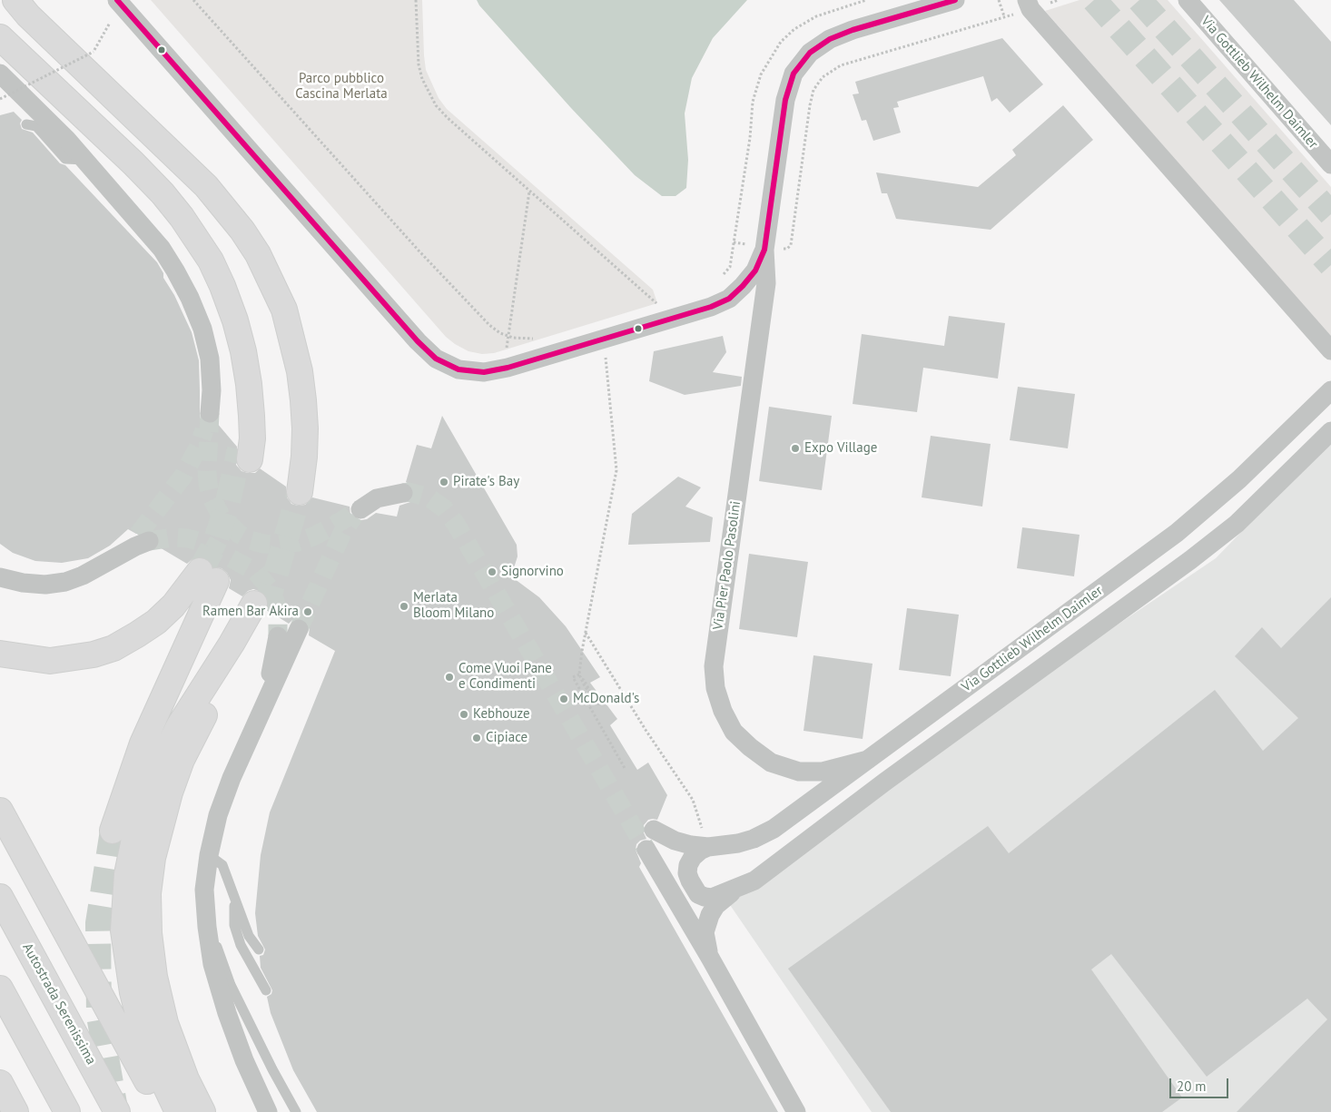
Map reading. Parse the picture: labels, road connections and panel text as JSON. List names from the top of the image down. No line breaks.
{"streets":{"highway":["Autostrada Serenissima"],"street":["Via Gottlieb Wilhelm Daimler","Via Pier Paolo Pasolini"]},"crossings":[["Via Gottlieb Wilhelm Daimler","Via Pier Paolo Pasolini"]],"parks":["Parco pubblico Cascina Merlata"],"places":["Expo Village","Pirate's Bay","Signorvino","Merlata Bloom Milano","Ramen Bar Akira","Come Vuoi Pane e Condimenti","McDonald's","Kebhouze","Cipiace"],"scale_bar":"20 m"}
